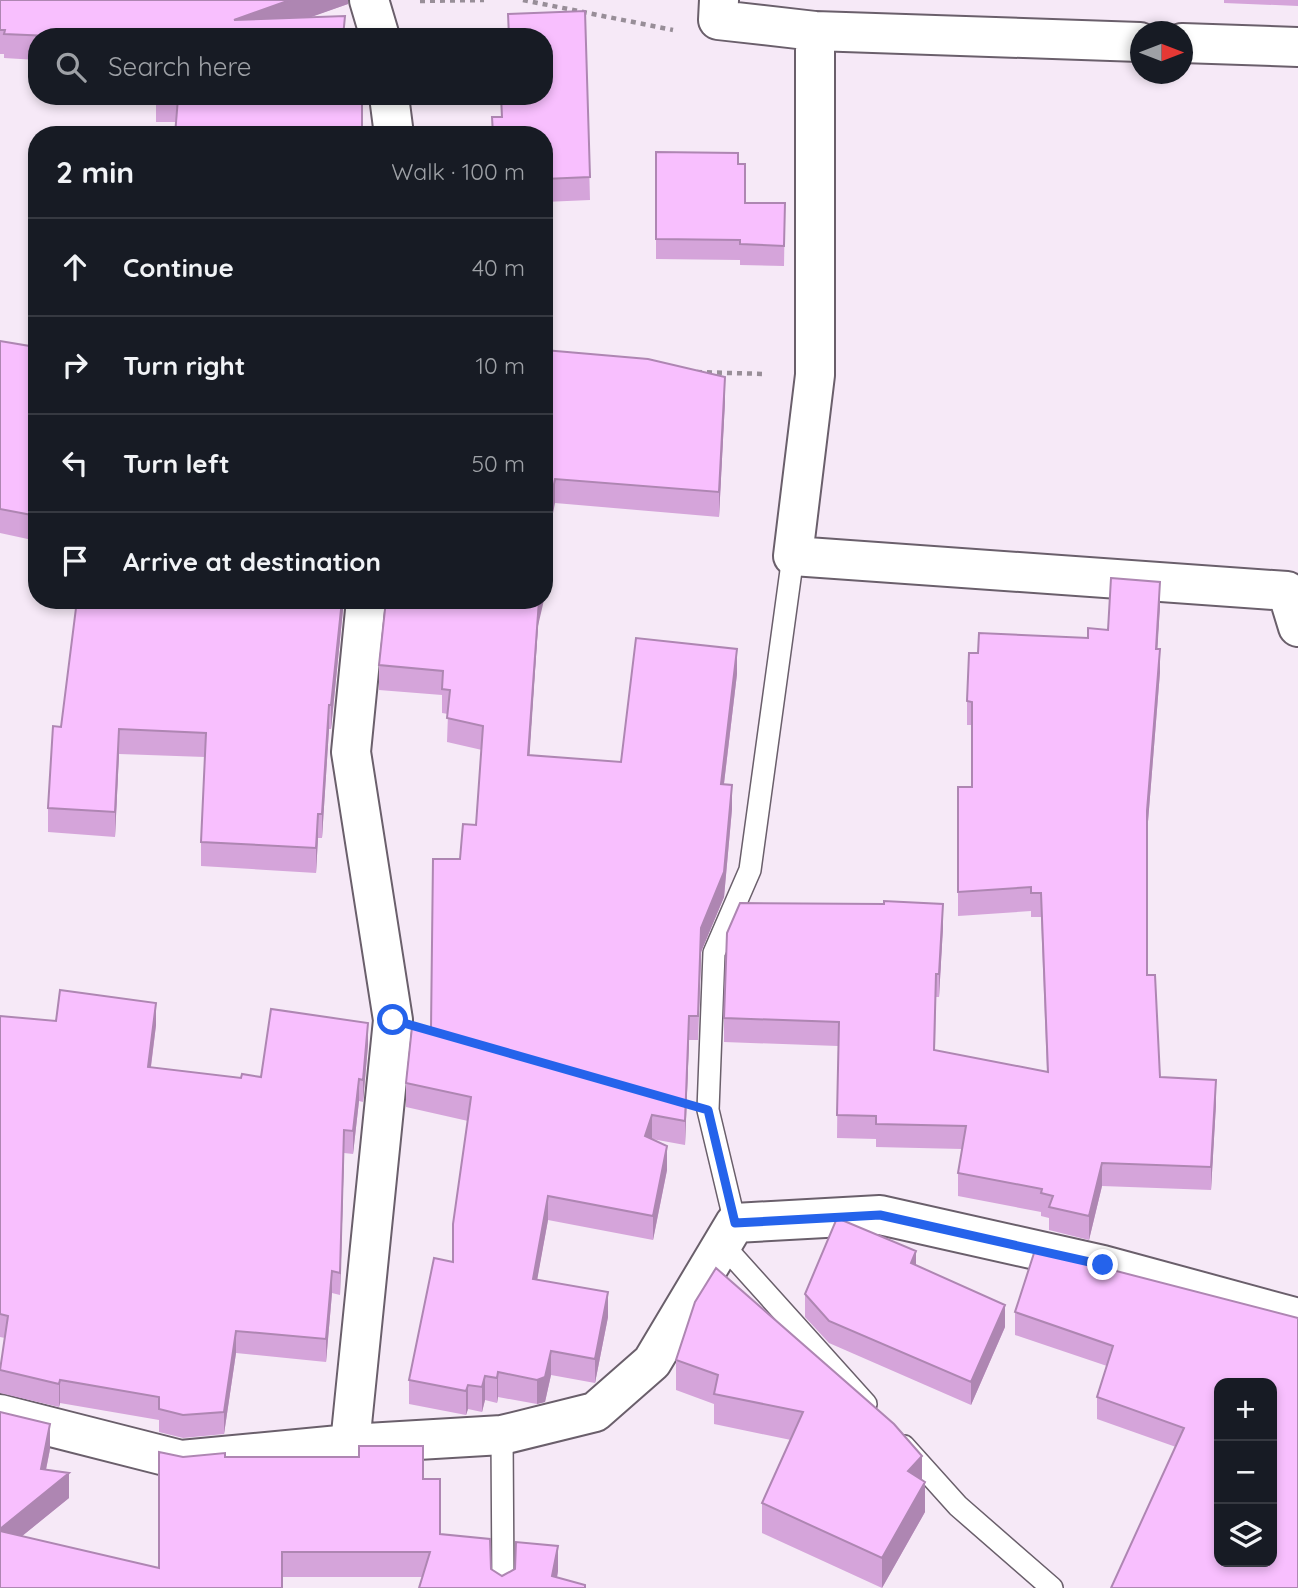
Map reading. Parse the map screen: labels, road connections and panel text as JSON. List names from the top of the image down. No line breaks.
{"north":"right","page":{"search":"Search here","heading":["2 min","Walk · 100 m"],"list":[["Continue","40 m"],["Turn right","10 m"],["Turn left","50 m"],"Arrive at destination"],"map_buttons":["+","−"]}}
